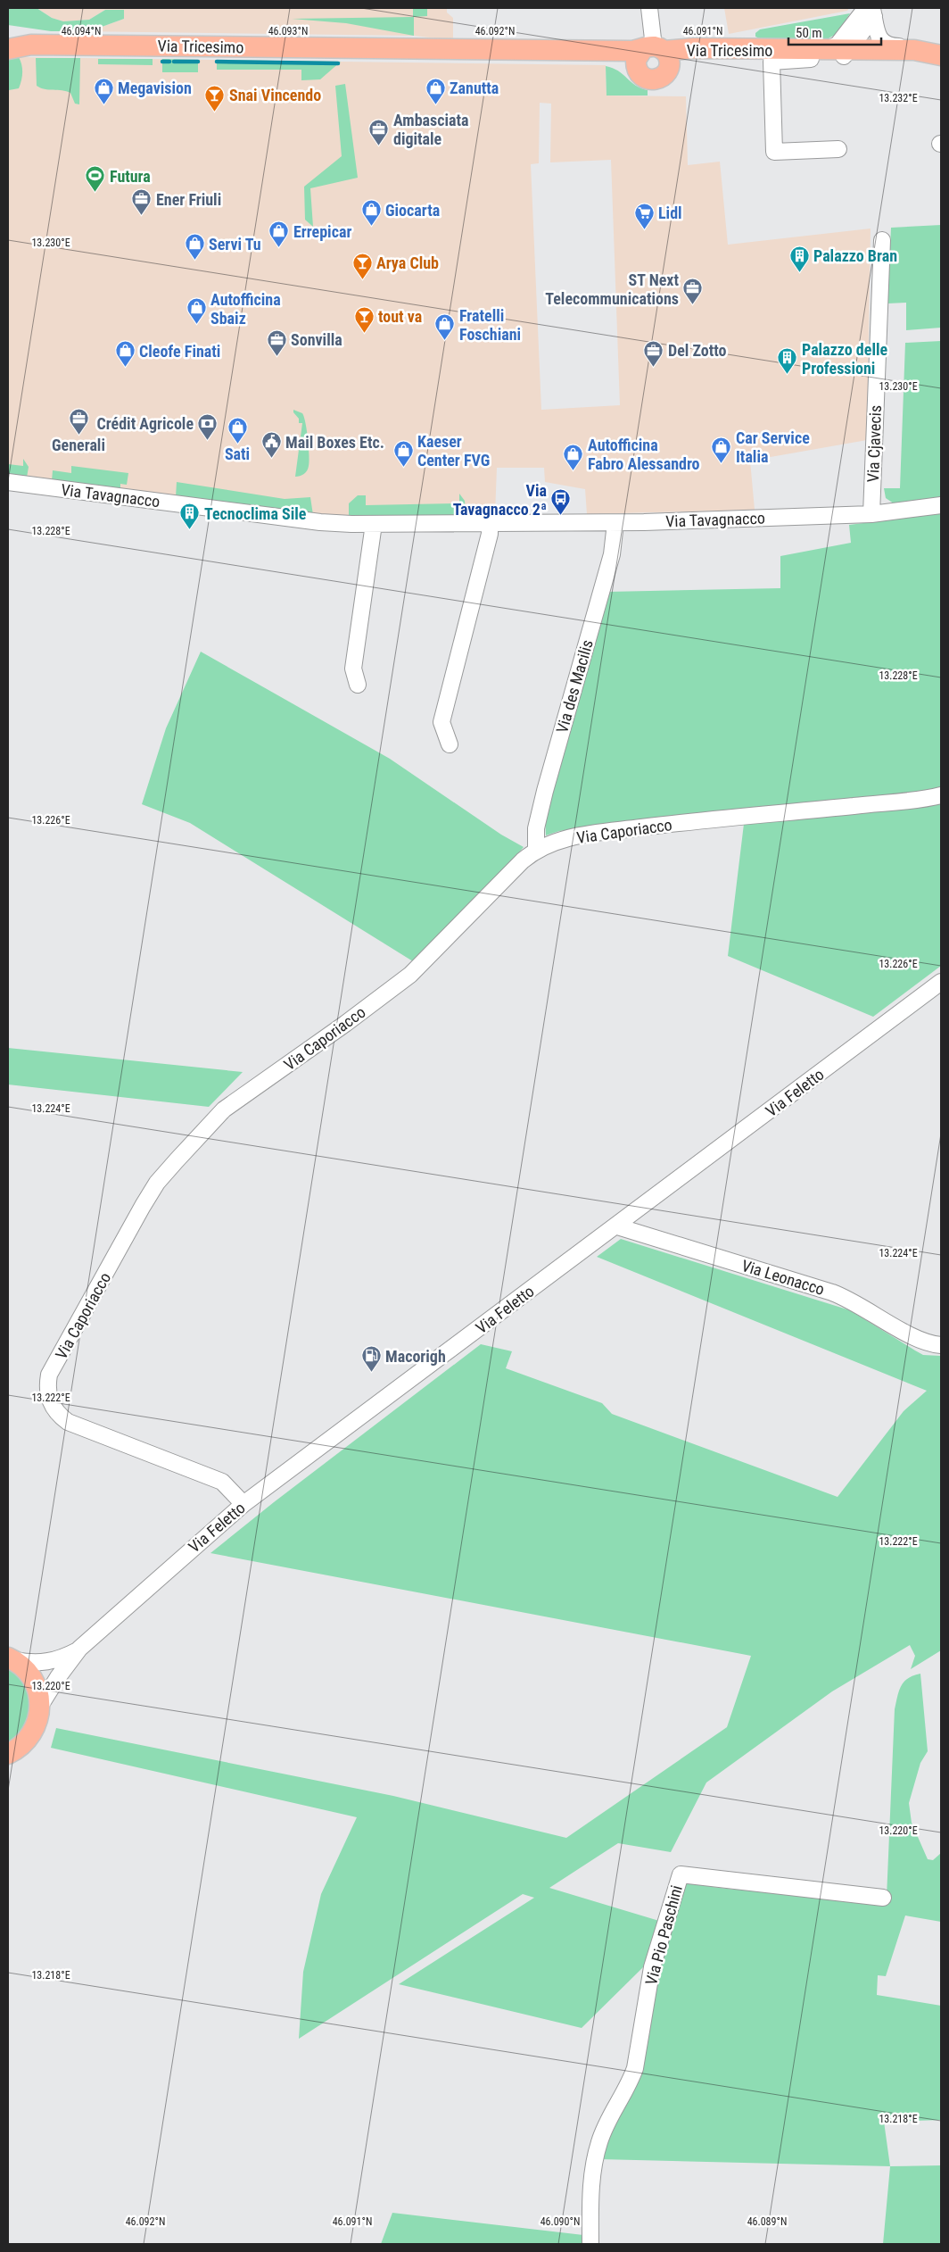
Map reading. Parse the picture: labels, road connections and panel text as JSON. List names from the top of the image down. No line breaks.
{"streets":{"main road":["Via Tricesimo"],"street":["Via Cjavecis","Via Tavagnacco","Via des Macilis","Via Caporiacco","Via Feletto","Via Leonacco","Via Pio Paschini"]},"crossings":[["Via Cjavecis","Via Tavagnacco"],["Via Tavagnacco","Via des Macilis"],["Via des Macilis","Via Caporiacco"],["Via Caporiacco","Via Feletto"],["Via Feletto","Via Leonacco"]],"places":{"shop":["Megavision","Zanutta","Giocarta","Errepicar","Servi Tu","Autofficina Sbaiz","Fratelli Foschiani","Cleofe Finati","Sati","Car Service Italia","Kaeser Center FVG","Autofficina Fabro Alessandro"],"bar":["Snai Vincendo","Arya Club","tout va"],"office":["Ambasciata digitale","Ener Friuli","ST Next Telecommunications","Sonvilla","Del Zotto","Generali"],"sports":["Futura"],"supermarket":["Lidl"],"building":["Palazzo Bran","Palazzo delle Professioni","Tecnoclima Sile"],"bank":["Crédit Agricole"],"public building":["Mail Boxes Etc."],"bus stop":["Via Tavagnacco 2ª"],"fuel station":["Macorigh"]},"scale_bar":"50 m","coordinates":["46.094°N","46.093°N","46.092°N","46.091°N","13.232°E","13.230°E","13.228°E","13.226°E","13.224°E","13.222°E","13.220°E","13.218°E","46.090°N","46.089°N"]}
